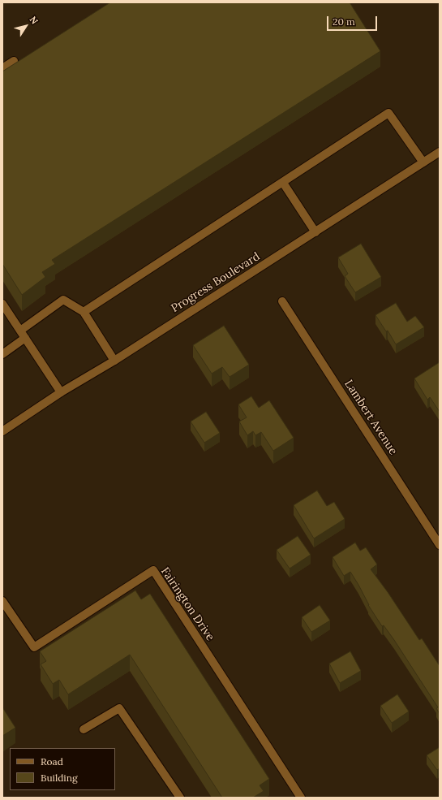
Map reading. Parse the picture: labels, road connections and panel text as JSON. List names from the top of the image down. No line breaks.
{"streets":{"street":["Progress Boulevard","Lambert Avenue","Fairington Drive"]},"legend":["Road","Building"],"scale_bar":"20 m","north":"top right"}
